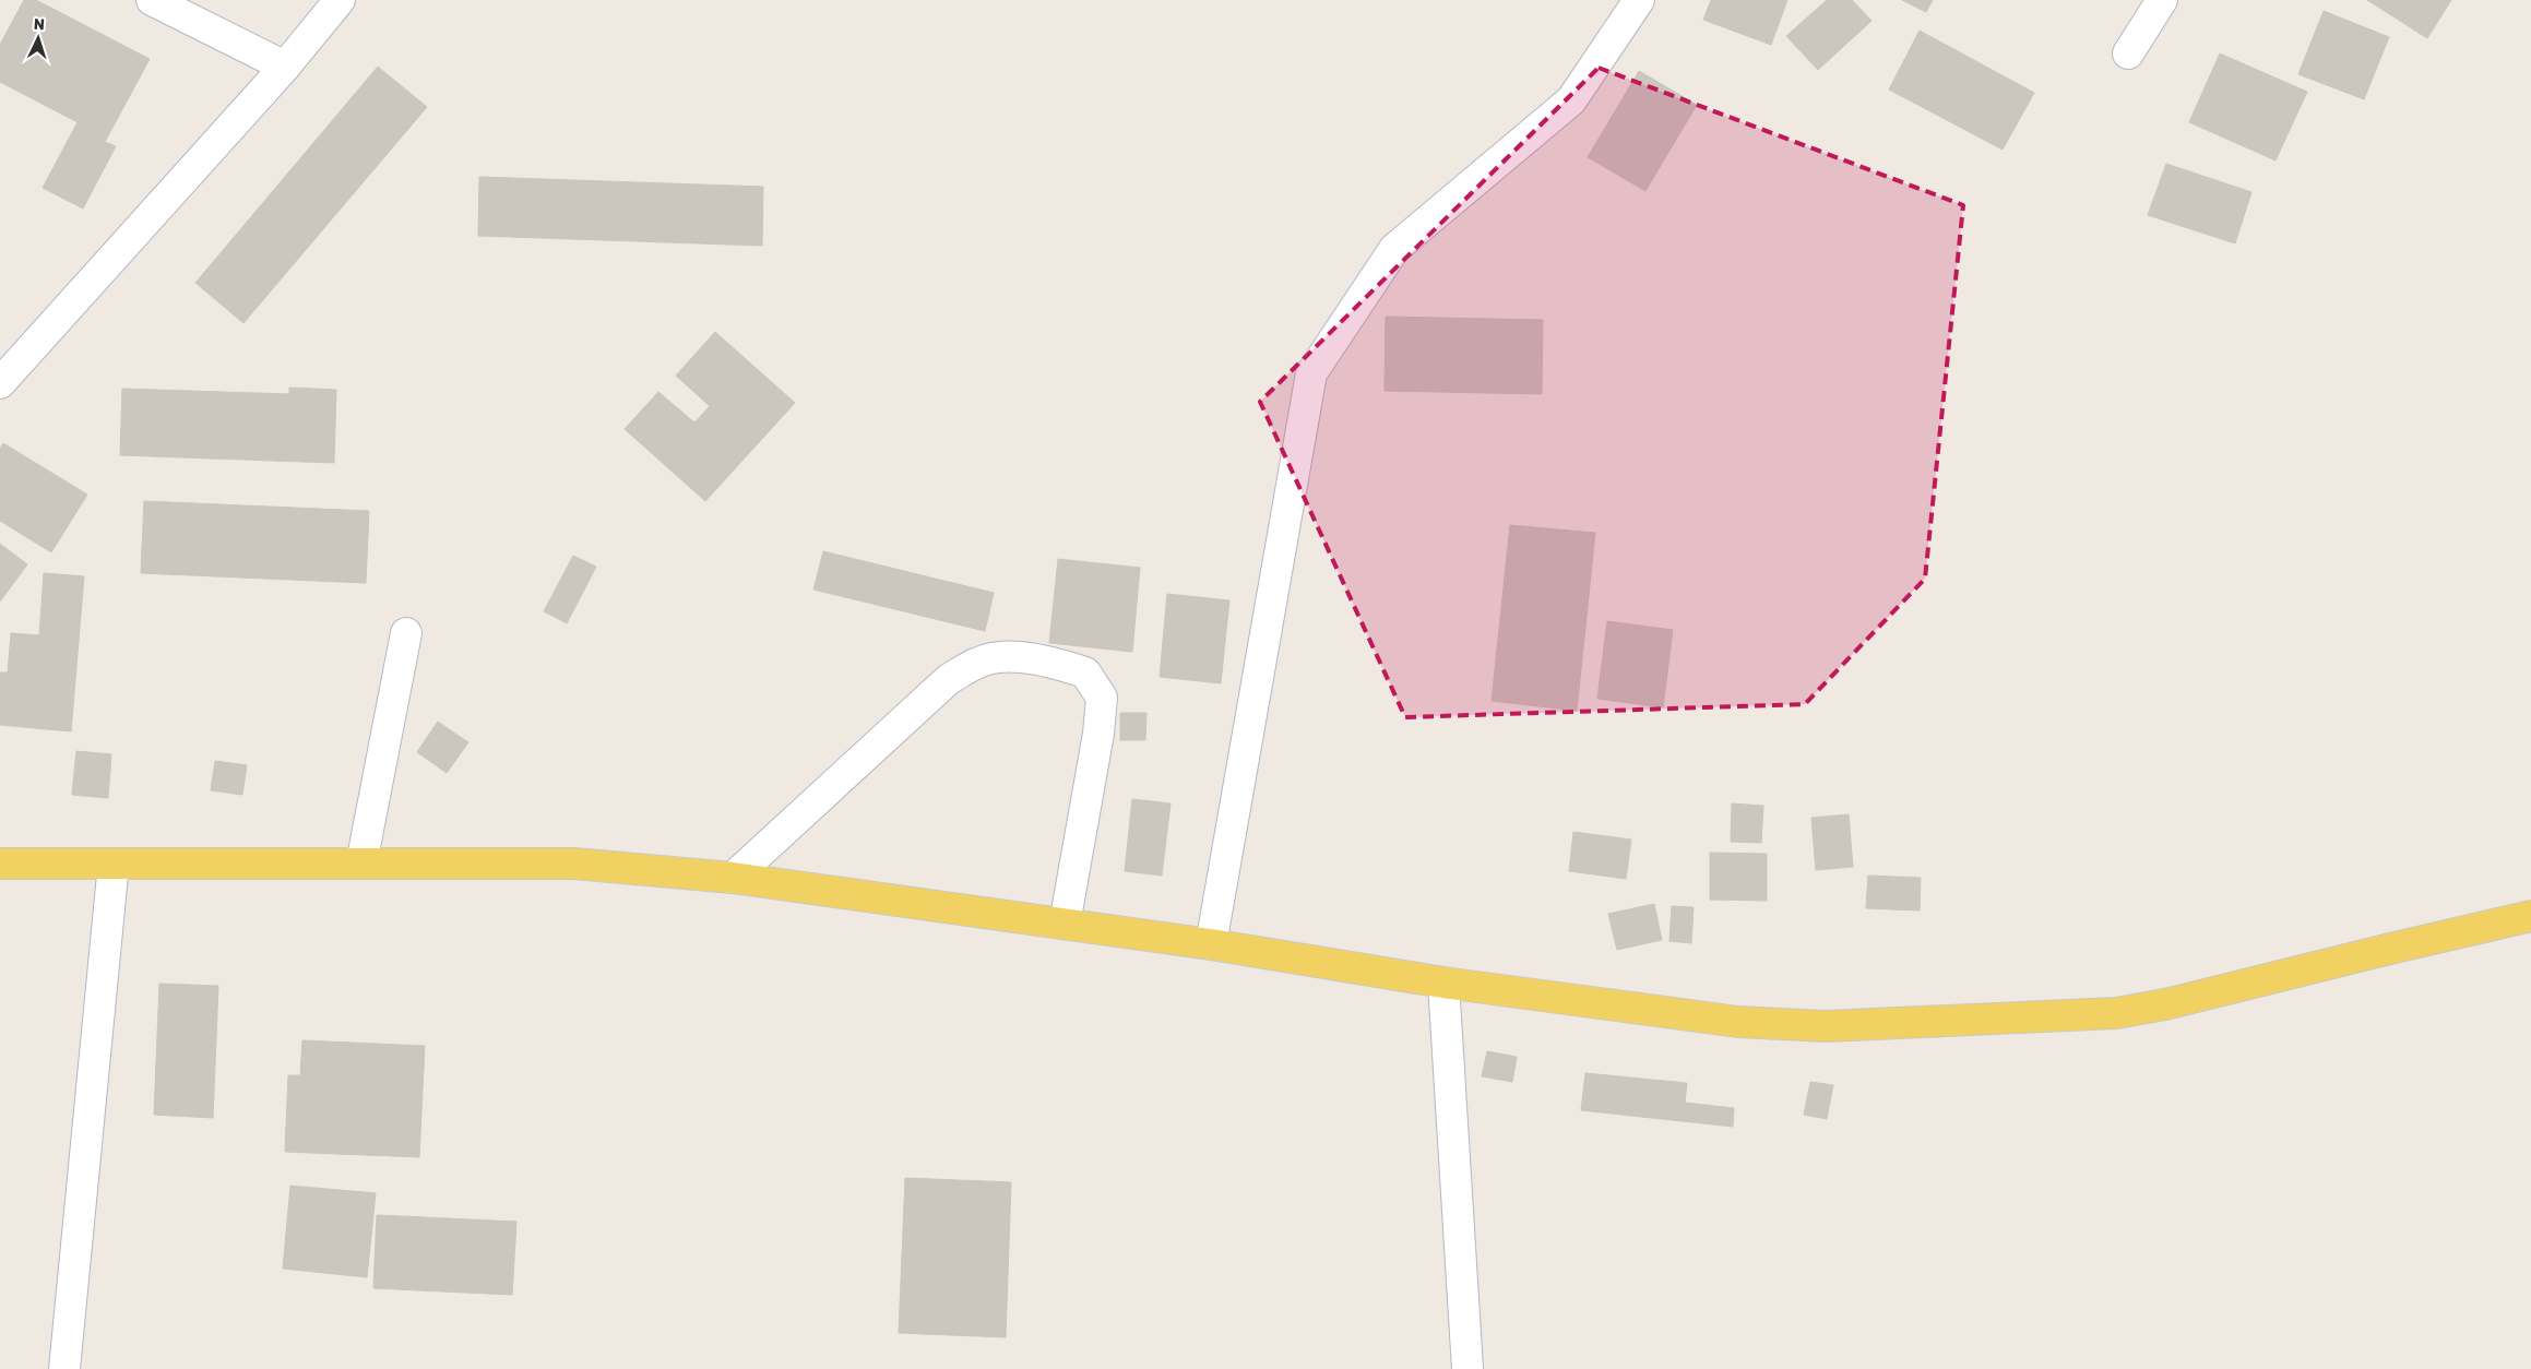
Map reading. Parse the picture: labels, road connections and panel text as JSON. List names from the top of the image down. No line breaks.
{"north":"top"}
